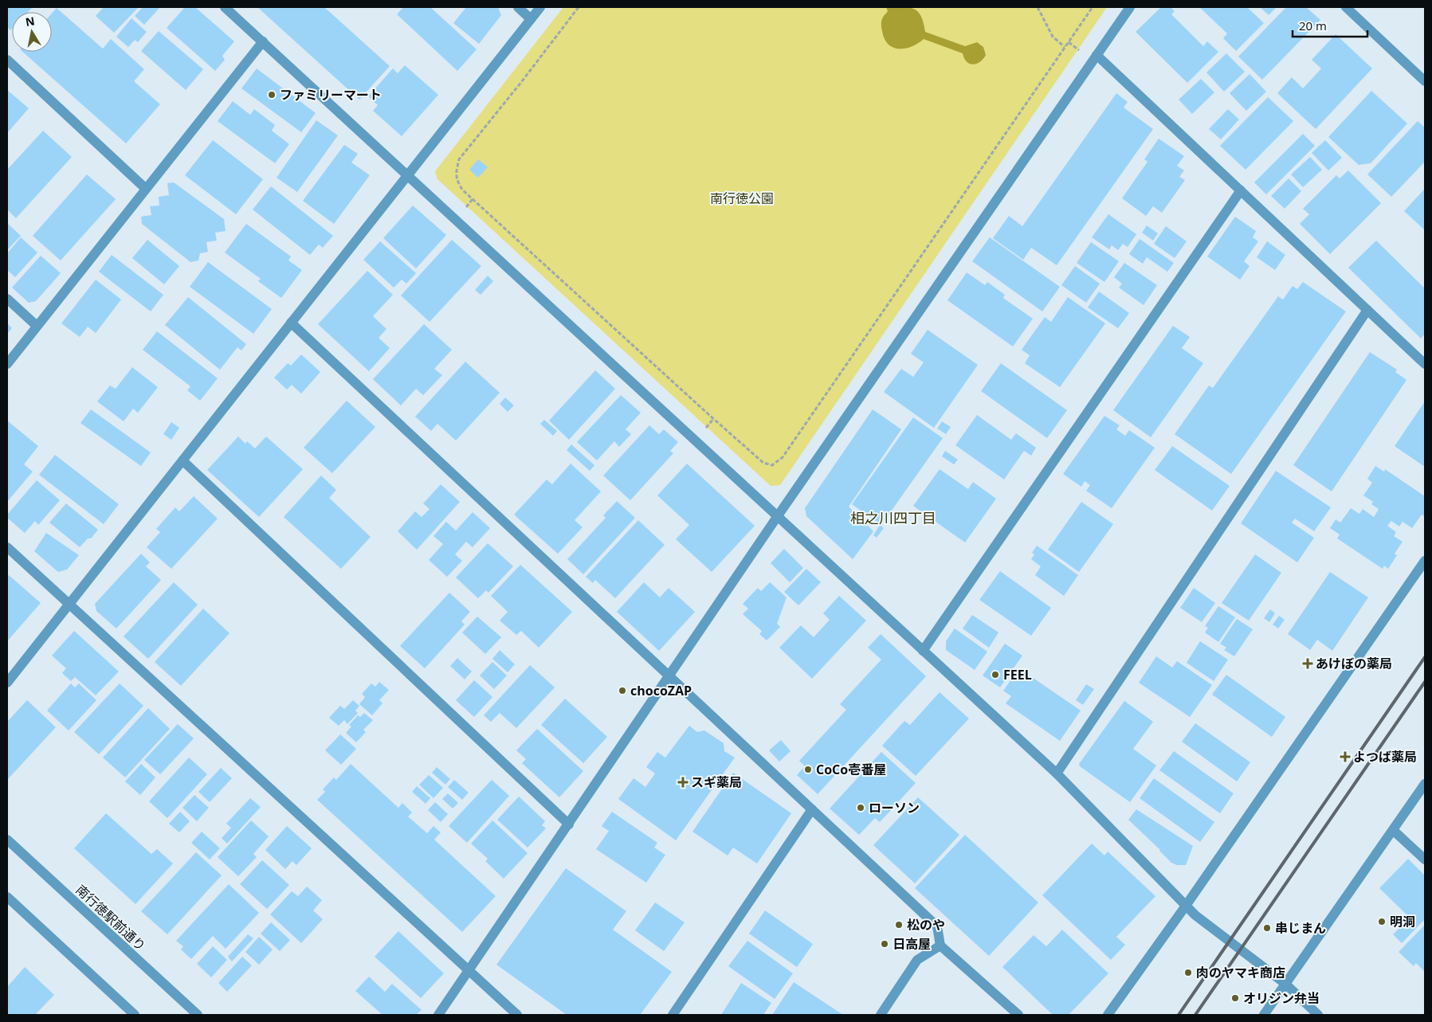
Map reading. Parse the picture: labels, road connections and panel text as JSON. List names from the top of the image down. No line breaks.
{"streets":{"street":["南行徳駅前通り"]},"districts":["相之川四丁目"],"parks":["南行徳公園"],"places":{"other":["ファミリーマート","FEEL","chocoZAP","CoCo壱番屋","ローソン","明洞","松のや","串じまん","日高屋","肉のヤマキ商店","オリジン弁当"],"health":["あけぼの薬局","よつば薬局","スギ薬局"]},"scale_bar":"20 m","north":"top"}
